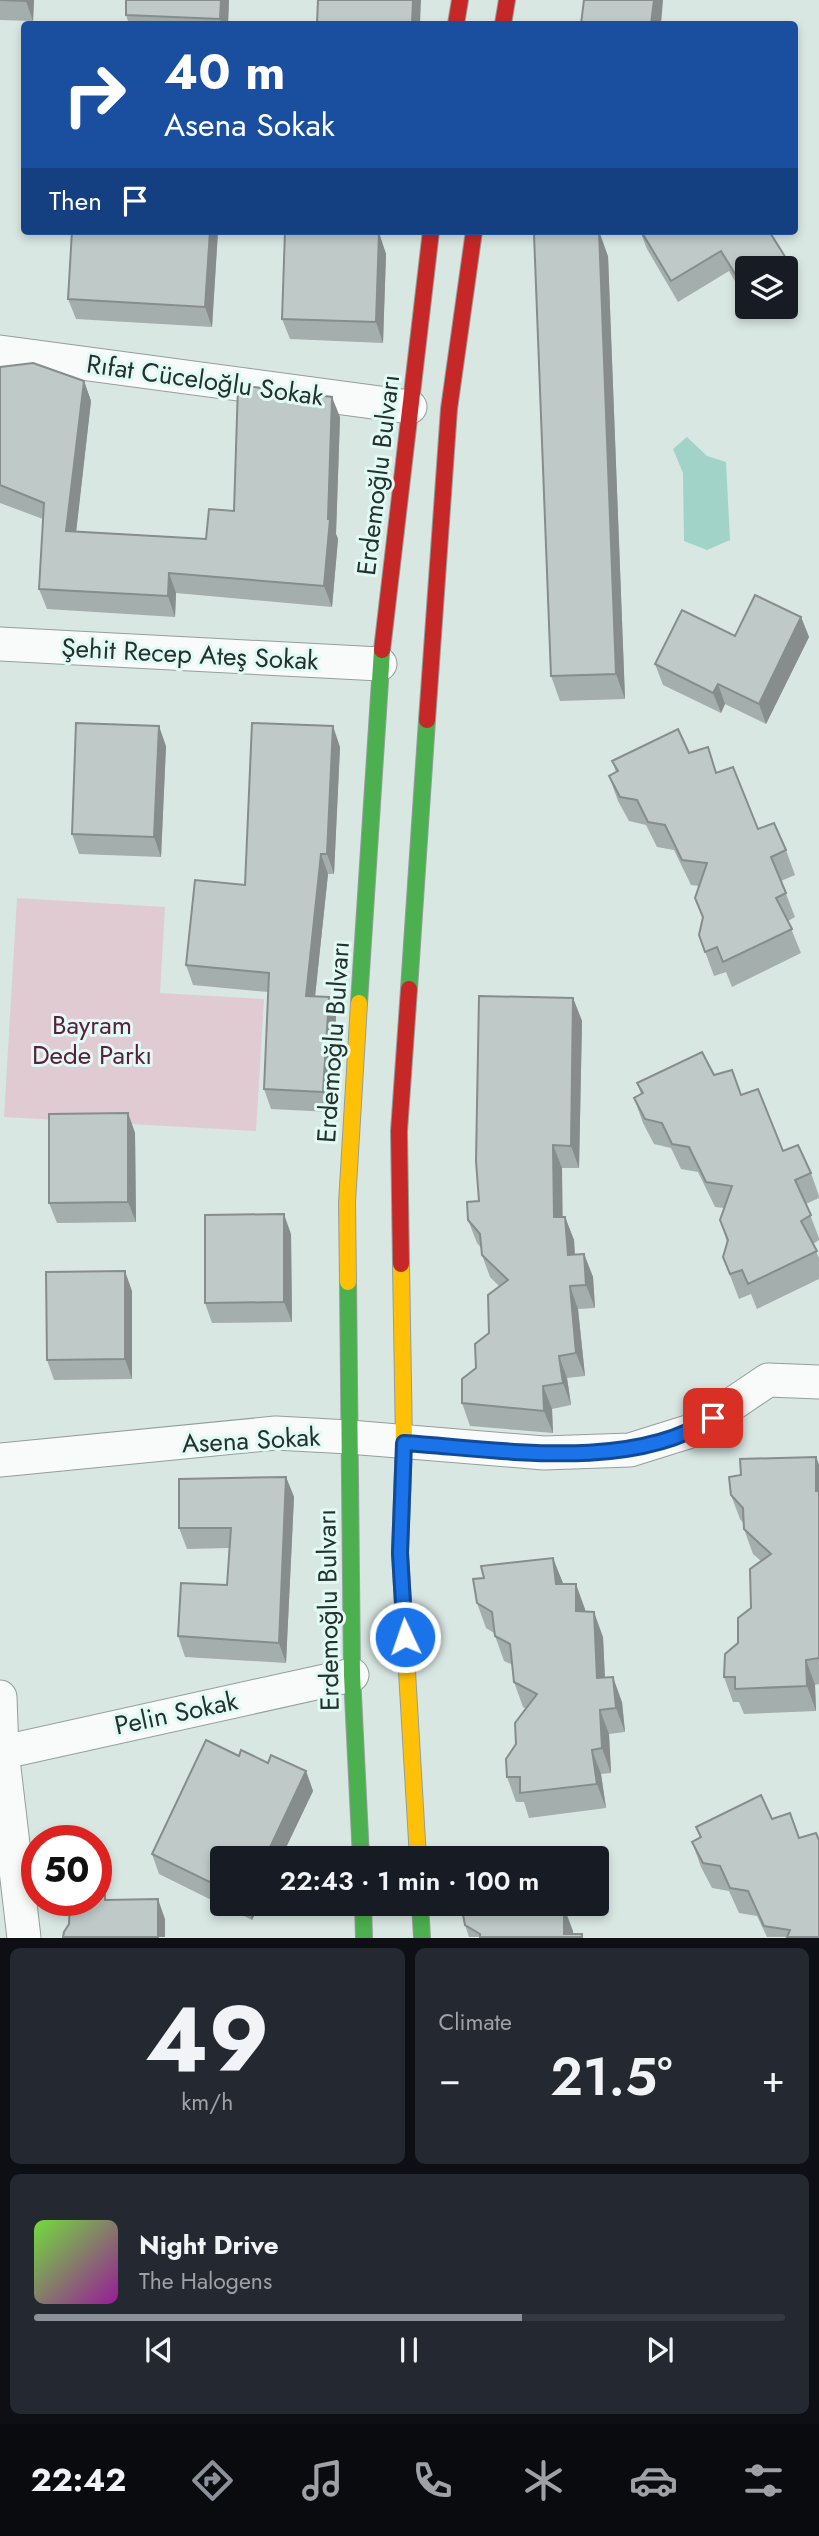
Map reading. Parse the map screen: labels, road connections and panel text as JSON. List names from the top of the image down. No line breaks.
{"streets":{"main road":["Erdemoğlu Bulvarı"],"street":["Rıfat Cüceloğlu Sokak","Şehit Recep Ateş Sokak","Asena Sokak","Pelin Sokak"]},"crossings":[["Rıfat Cüceloğlu Sokak","Erdemoğlu Bulvarı"],["Erdemoğlu Bulvarı","Şehit Recep Ateş Sokak"],["Erdemoğlu Bulvarı","Asena Sokak"],["Erdemoğlu Bulvarı","Pelin Sokak"]],"parks":["Bayram Dede Parkı"],"page":{"turn":["40 m","Asena Sokak"],"then":"Then","limit":"50","trip":"22:43 · 1 min · 100 m","tile":[["49","km/h"],"Climate"],"heat":["−","21.5°","+"],"song":["Night Drive","The Halogens"],"tabs":"22:42"}}
